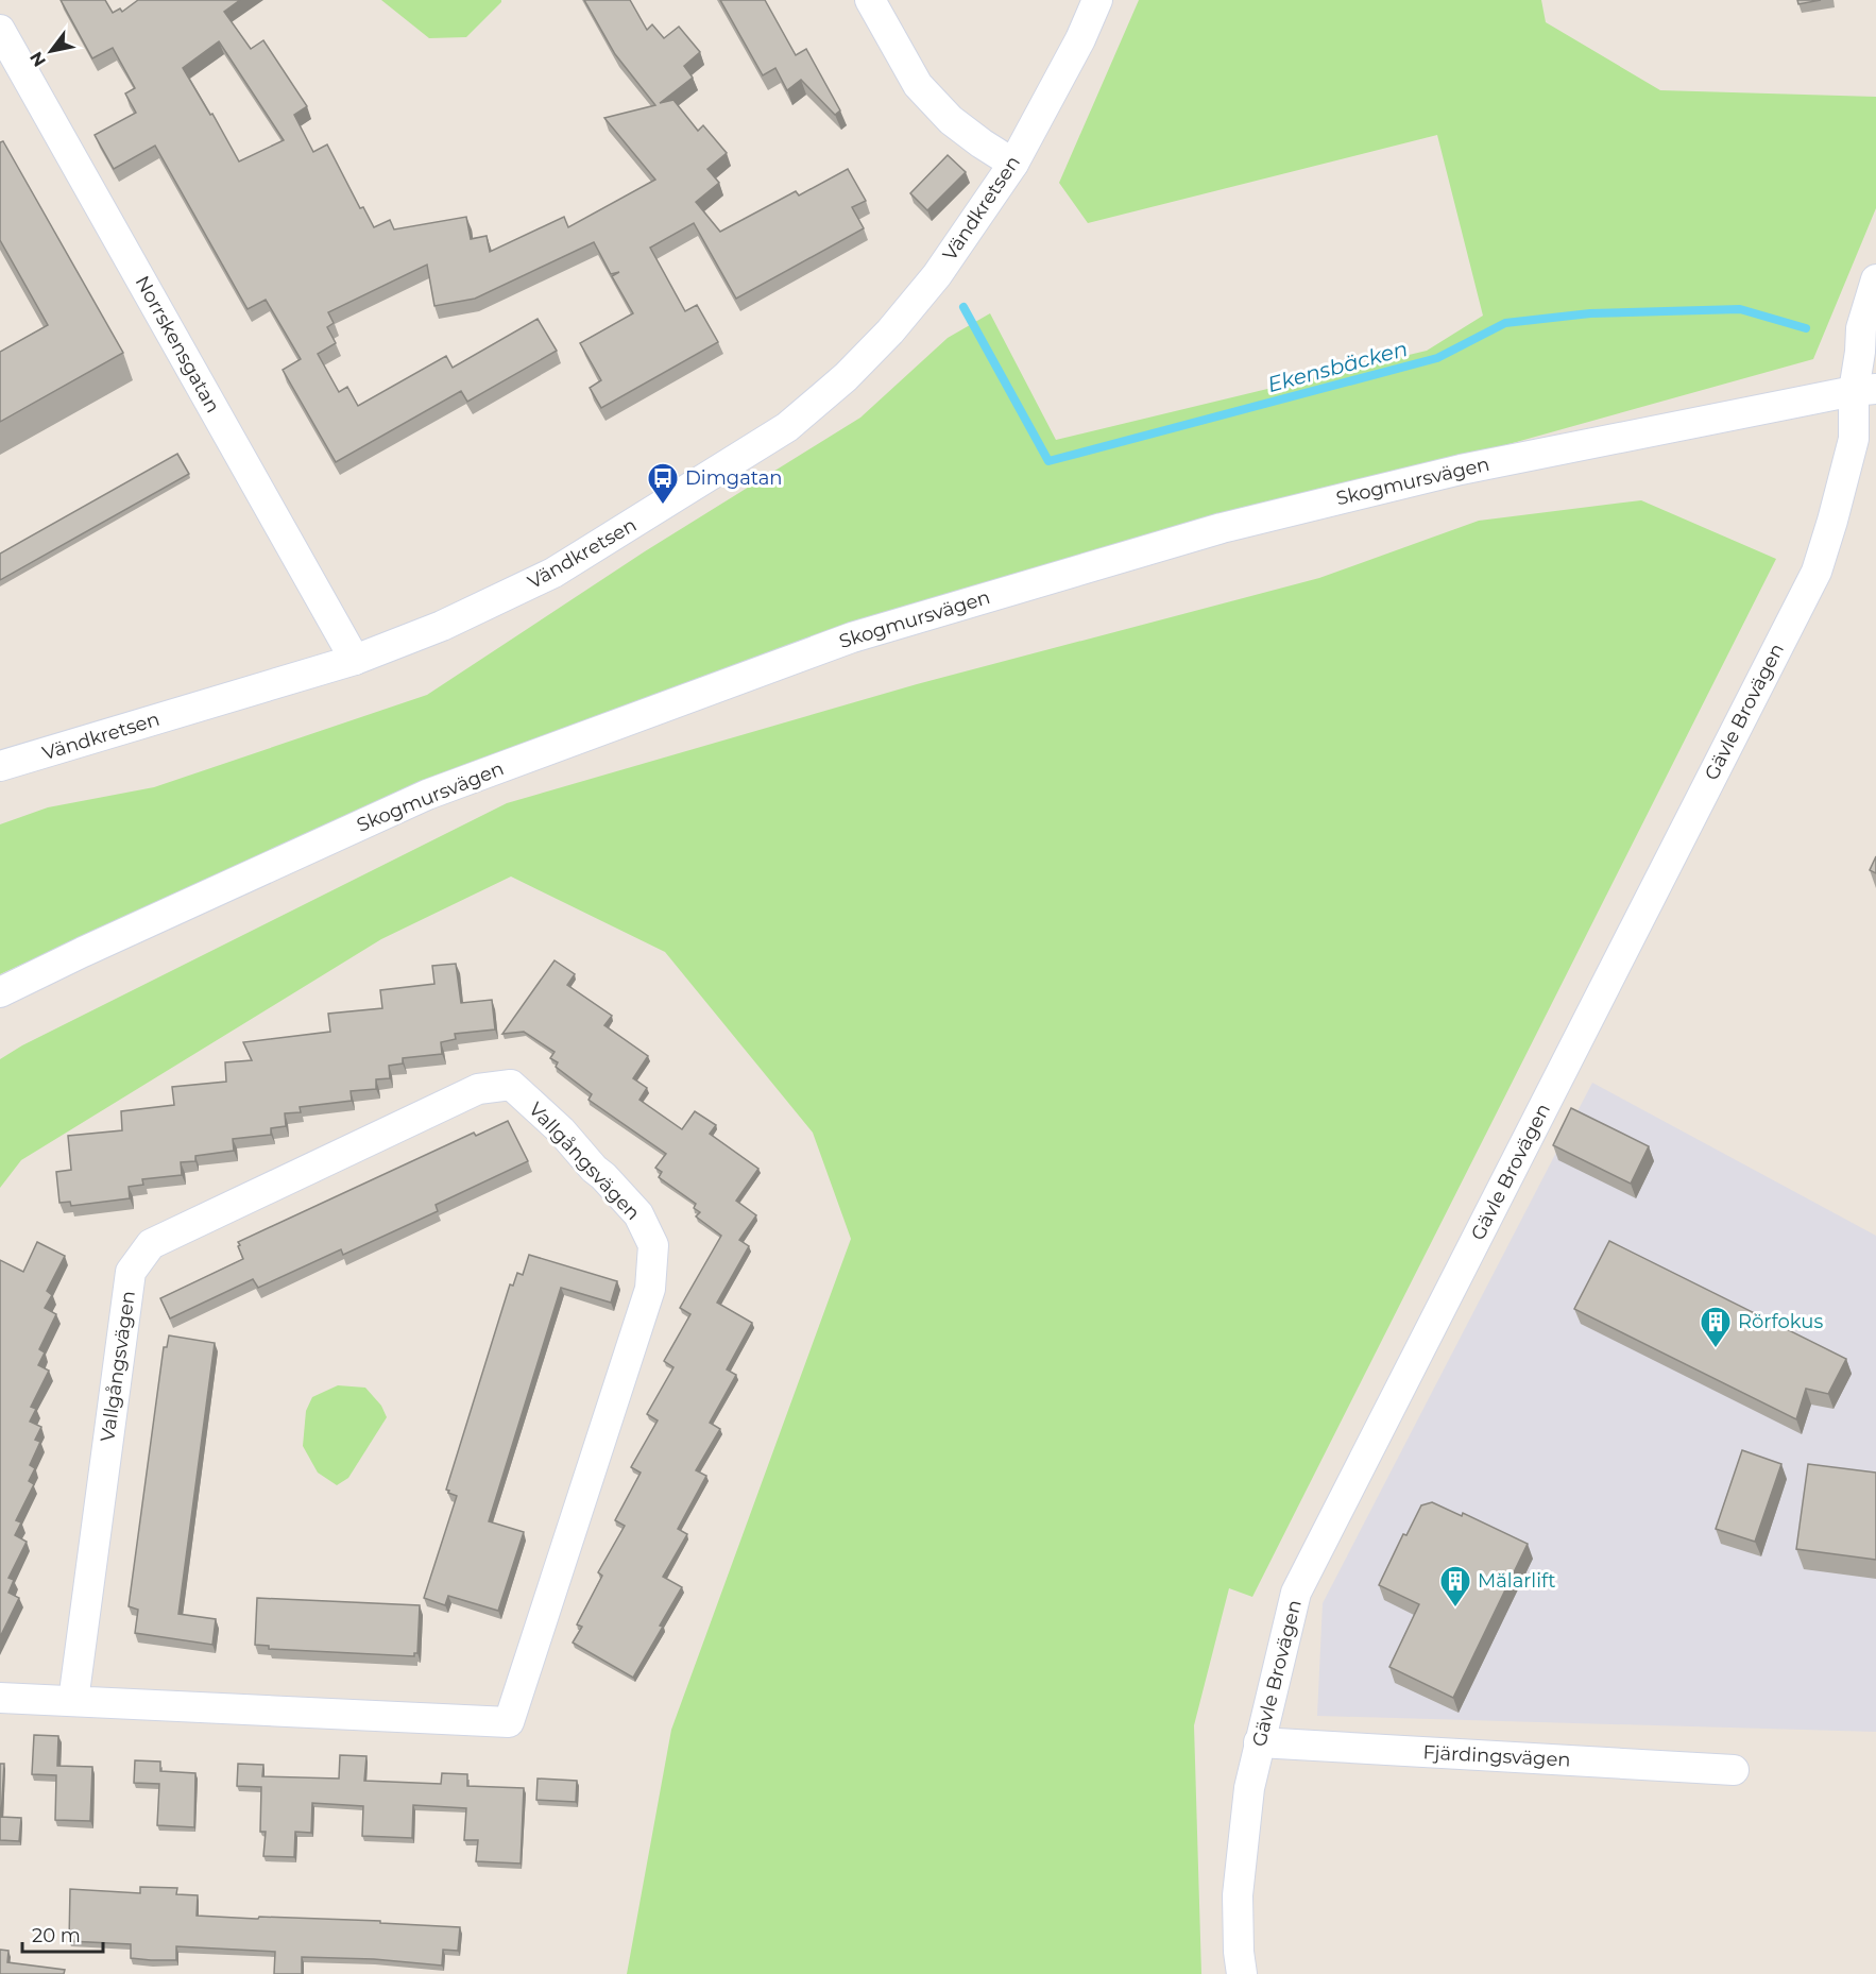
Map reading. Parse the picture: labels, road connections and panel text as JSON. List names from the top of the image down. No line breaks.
{"streets":{"street":["Vändkretsen","Norrskensgatan","Skogmursvägen","Gävle Brovägen","Vallgångsvägen","Fjärdingsvägen"]},"crossings":[["Vändkretsen","Norrskensgatan"],["Skogmursvägen","Gävle Brovägen"],["Gävle Brovägen","Fjärdingsvägen"]],"water":["Ekensbäcken"],"places":{"bus stop":["Dimgatan"],"building":["Rörfokus","Mälarlift"]},"scale_bar":"20 m","north":"bottom left"}
